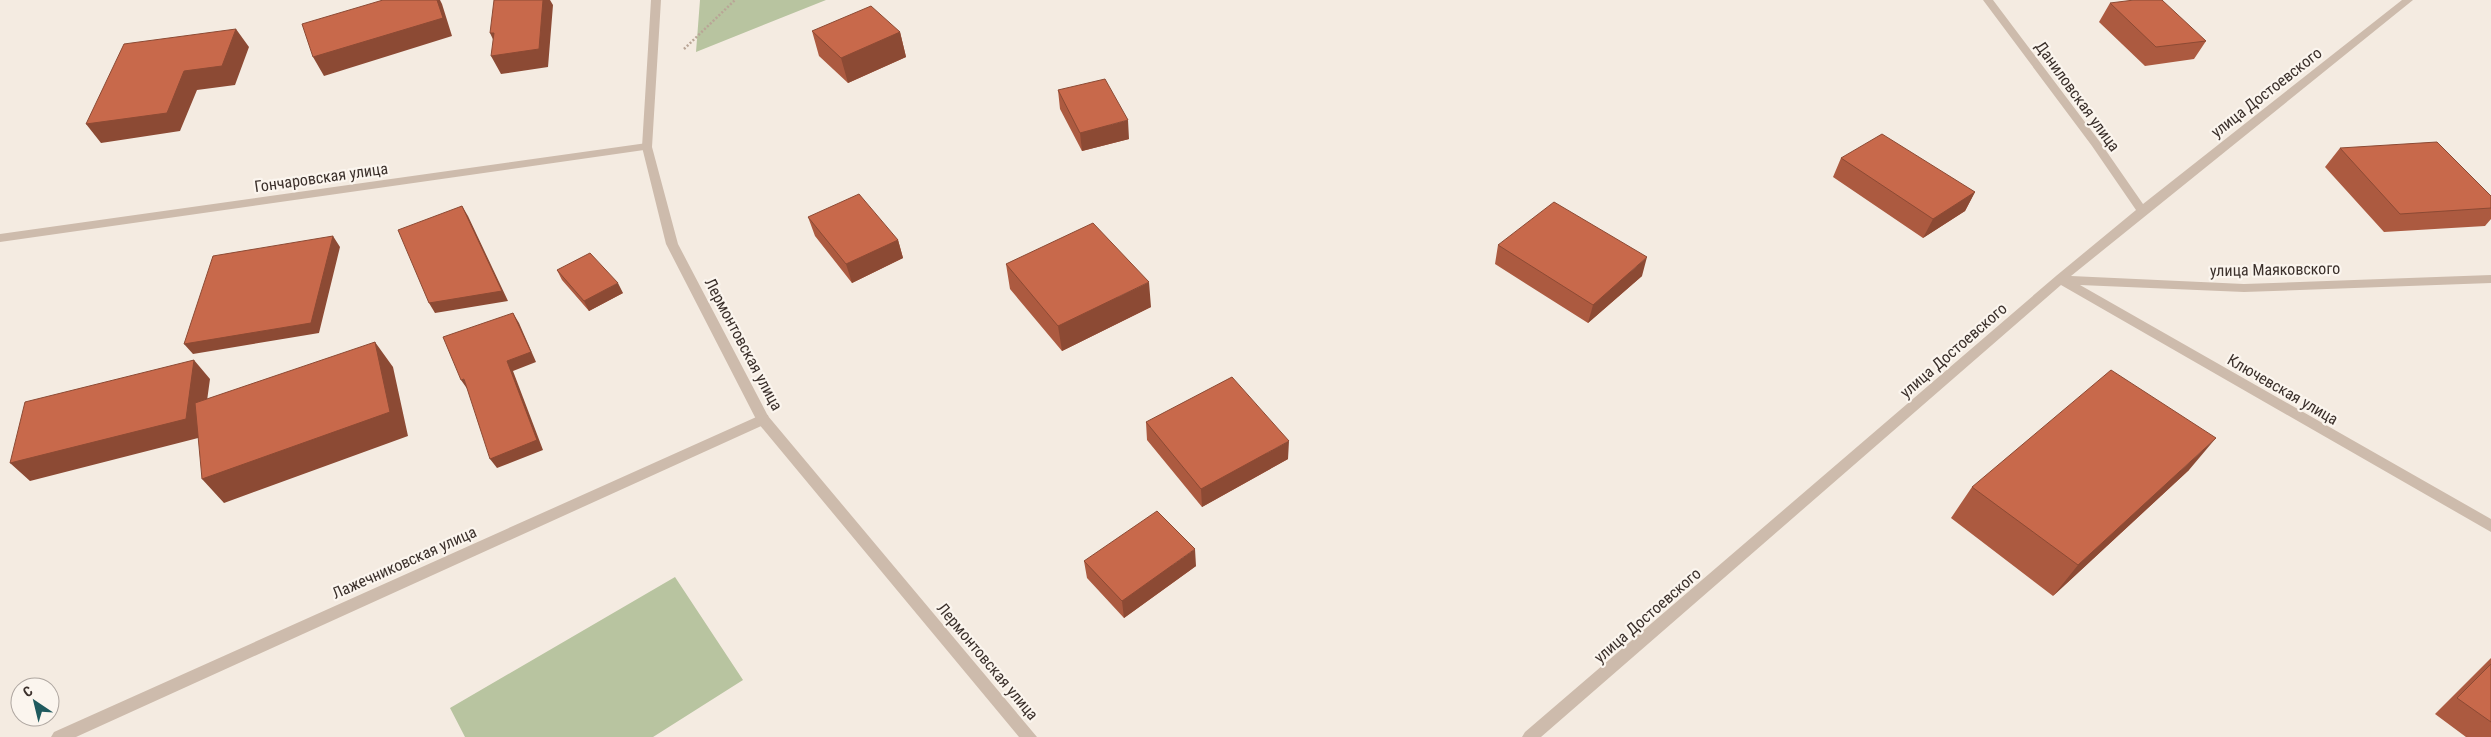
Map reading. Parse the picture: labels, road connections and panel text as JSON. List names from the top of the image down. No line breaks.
{"streets":{"street":["улица Достоевского","Даниловская улица","Гончаровская улица","улица Маяковского","Лермонтовская улица","Ключевская улица","Лажечниковская улица"]},"crossings":[["улица Достоевского","Даниловская улица"],["улица Достоевского","улица Маяковского"],["улица Достоевского","Ключевская улица"],["Гончаровская улица","Лермонтовская улица"],["улица Маяковского","Ключевская улица"],["Лермонтовская улица","Лажечниковская улица"]],"north":"top left"}
